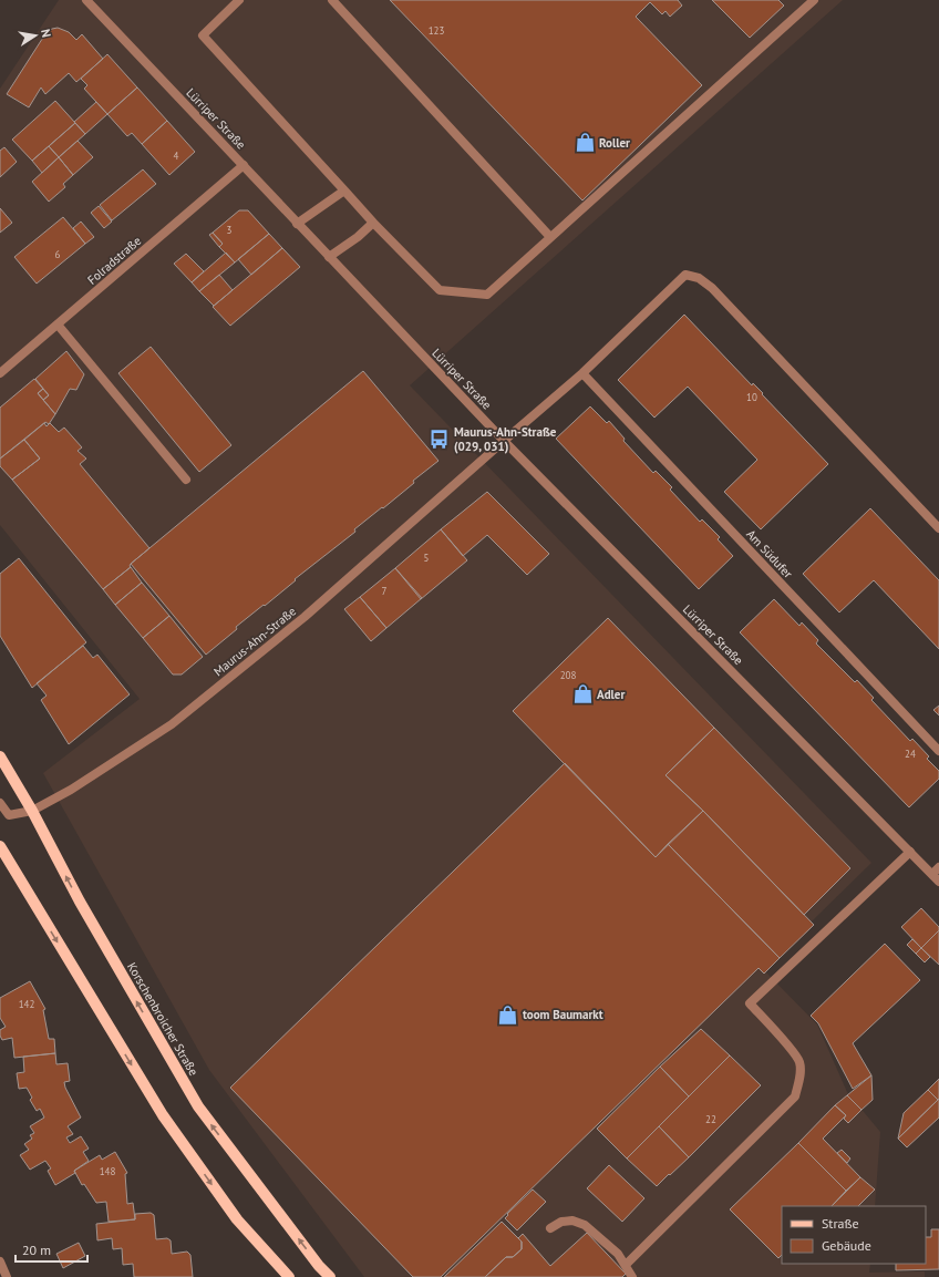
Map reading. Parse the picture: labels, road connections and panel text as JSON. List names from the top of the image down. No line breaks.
{"streets":{"main road":["Korschenbroicher Straße"],"street":["Lürriper Straße","Folradstraße","Am Südufer","Maurus-Ahn-Straße"]},"crossings":[["Lürriper Straße","Folradstraße"],["Lürriper Straße","Maurus-Ahn-Straße"],["Maurus-Ahn-Straße","Korschenbroicher Straße"]],"places":{"shop":["Roller","Adler","toom Baumarkt"],"bus stop":["Maurus-Ahn-Straße (029, 031)"]},"house_numbers":["123","4","3","6","10","5","7","208","24","142","22","148"],"legend":["Straße","Gebäude"],"scale_bar":"20 m","north":"right"}
